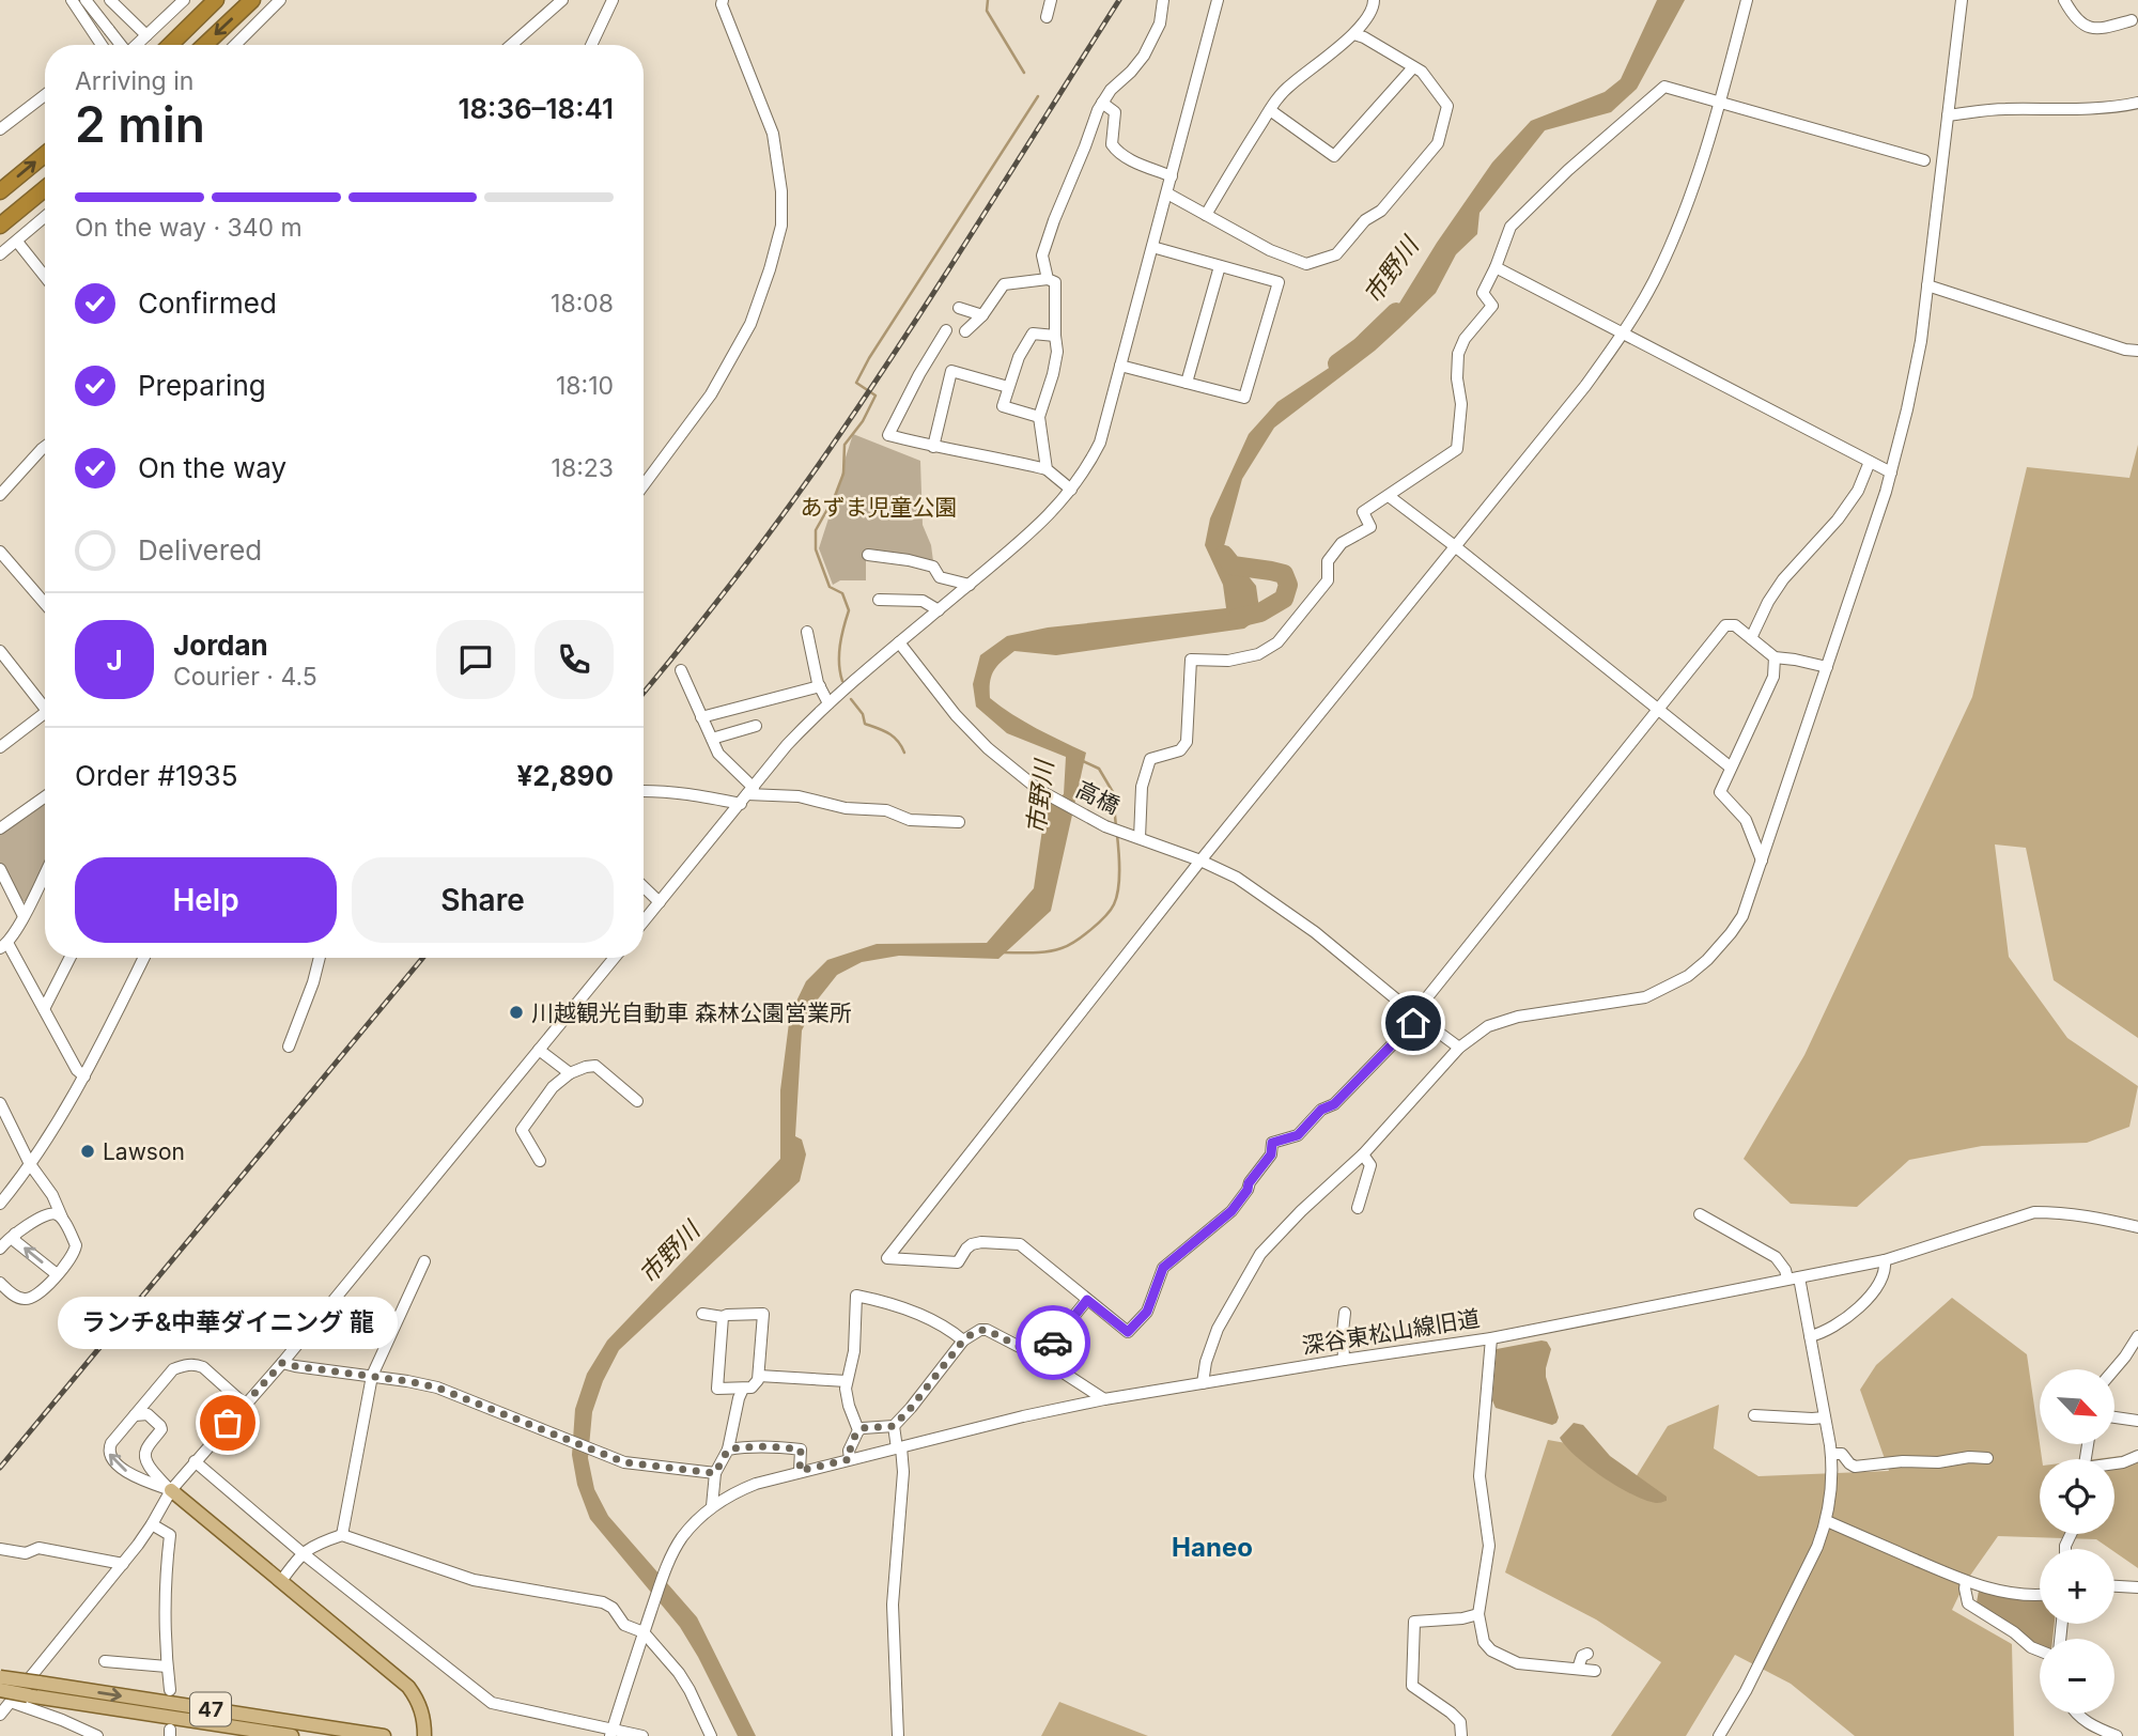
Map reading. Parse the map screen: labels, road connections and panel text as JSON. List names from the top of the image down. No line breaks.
{"streets":{"main road":["47"],"street":["高橋","深谷東松山線旧道"]},"districts":["Haneo"],"water":["市野川"],"parks":["あずま児童公園"],"places":["川越観光自動車 森林公園営業所","Lawson","ランチ&中華ダイニング 龍"],"north":"bottom right","page":{"heading":["2 min","Arriving in","18:36–18:41"],"panel":["Jordan","Courier · 4.5","Order #1935","¥2,890"],"bar":"On the way · 340 m","list":[["Confirmed","18:08"],["Preparing","18:10"],["On the way","18:23"],"Delivered"],"round":"J","buttons":["Help","Share"],"bubble":"ランチ&中華ダイニング 龍","map_buttons":["+","−"]}}
